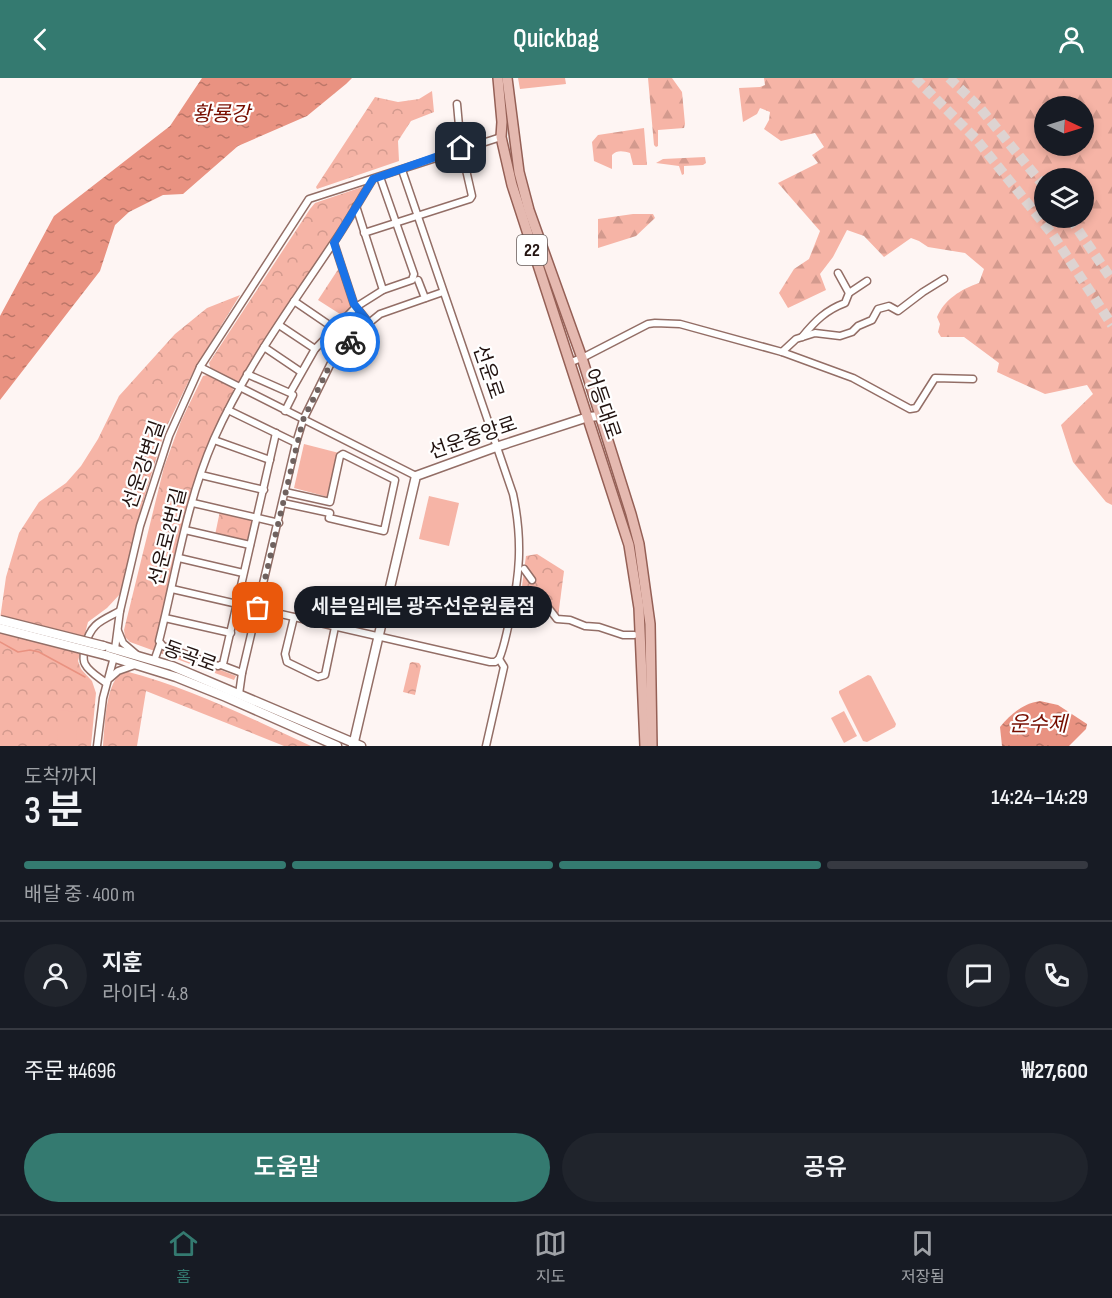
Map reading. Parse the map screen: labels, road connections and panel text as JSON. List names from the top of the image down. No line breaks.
{"streets":{"main road":["22","어등대로","선운중앙로","동곡로"],"street":["선운로","선운강변길","선운로2번길"]},"crossings":[["선운로","선운중앙로"],["어등대로","선운중앙로"],["선운중앙로","동곡로"],["선운강변길","선운로2번길"],["선운강변길","동곡로"],["선운로2번길","동곡로"]],"water":["황룡강","운수제"],"places":["세븐일레븐 광주선운원룸점"],"north":"right","page":{"header":"Quickbag","bubble":"세븐일레븐 광주선운원룸점","heading":["3 분","도착까지","14:24–14:29"],"panel":["지훈","라이더 · 4.8","주문 #4696","₩27,600"],"bar":"배달 중 · 400 m","buttons":["도움말","공유"],"tabs":["홈","지도","저장됨"]}}
